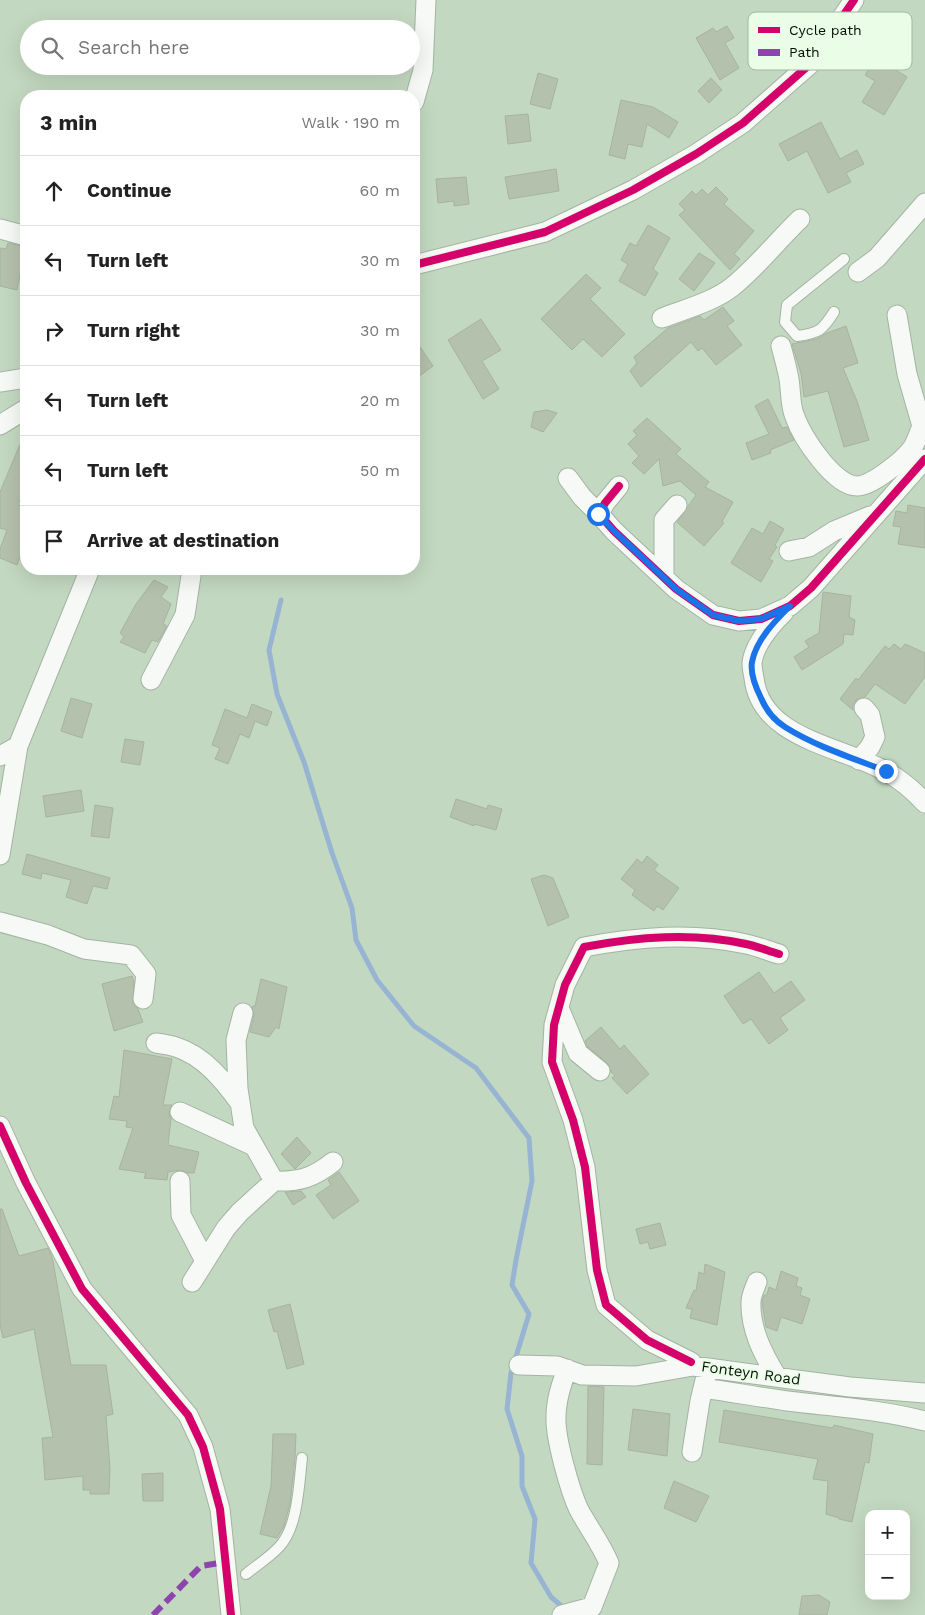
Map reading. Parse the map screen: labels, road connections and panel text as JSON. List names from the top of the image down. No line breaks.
{"streets":{"street":["Fonteyn Road"]},"legend":["Cycle path","Path"],"page":{"search":"Search here","heading":["3 min","Walk · 190 m"],"list":[["Continue","60 m"],["Turn left","30 m"],["Turn right","30 m"],["Turn left","20 m"],["Turn left","50 m"],"Arrive at destination"],"map_buttons":["+","−"]}}
